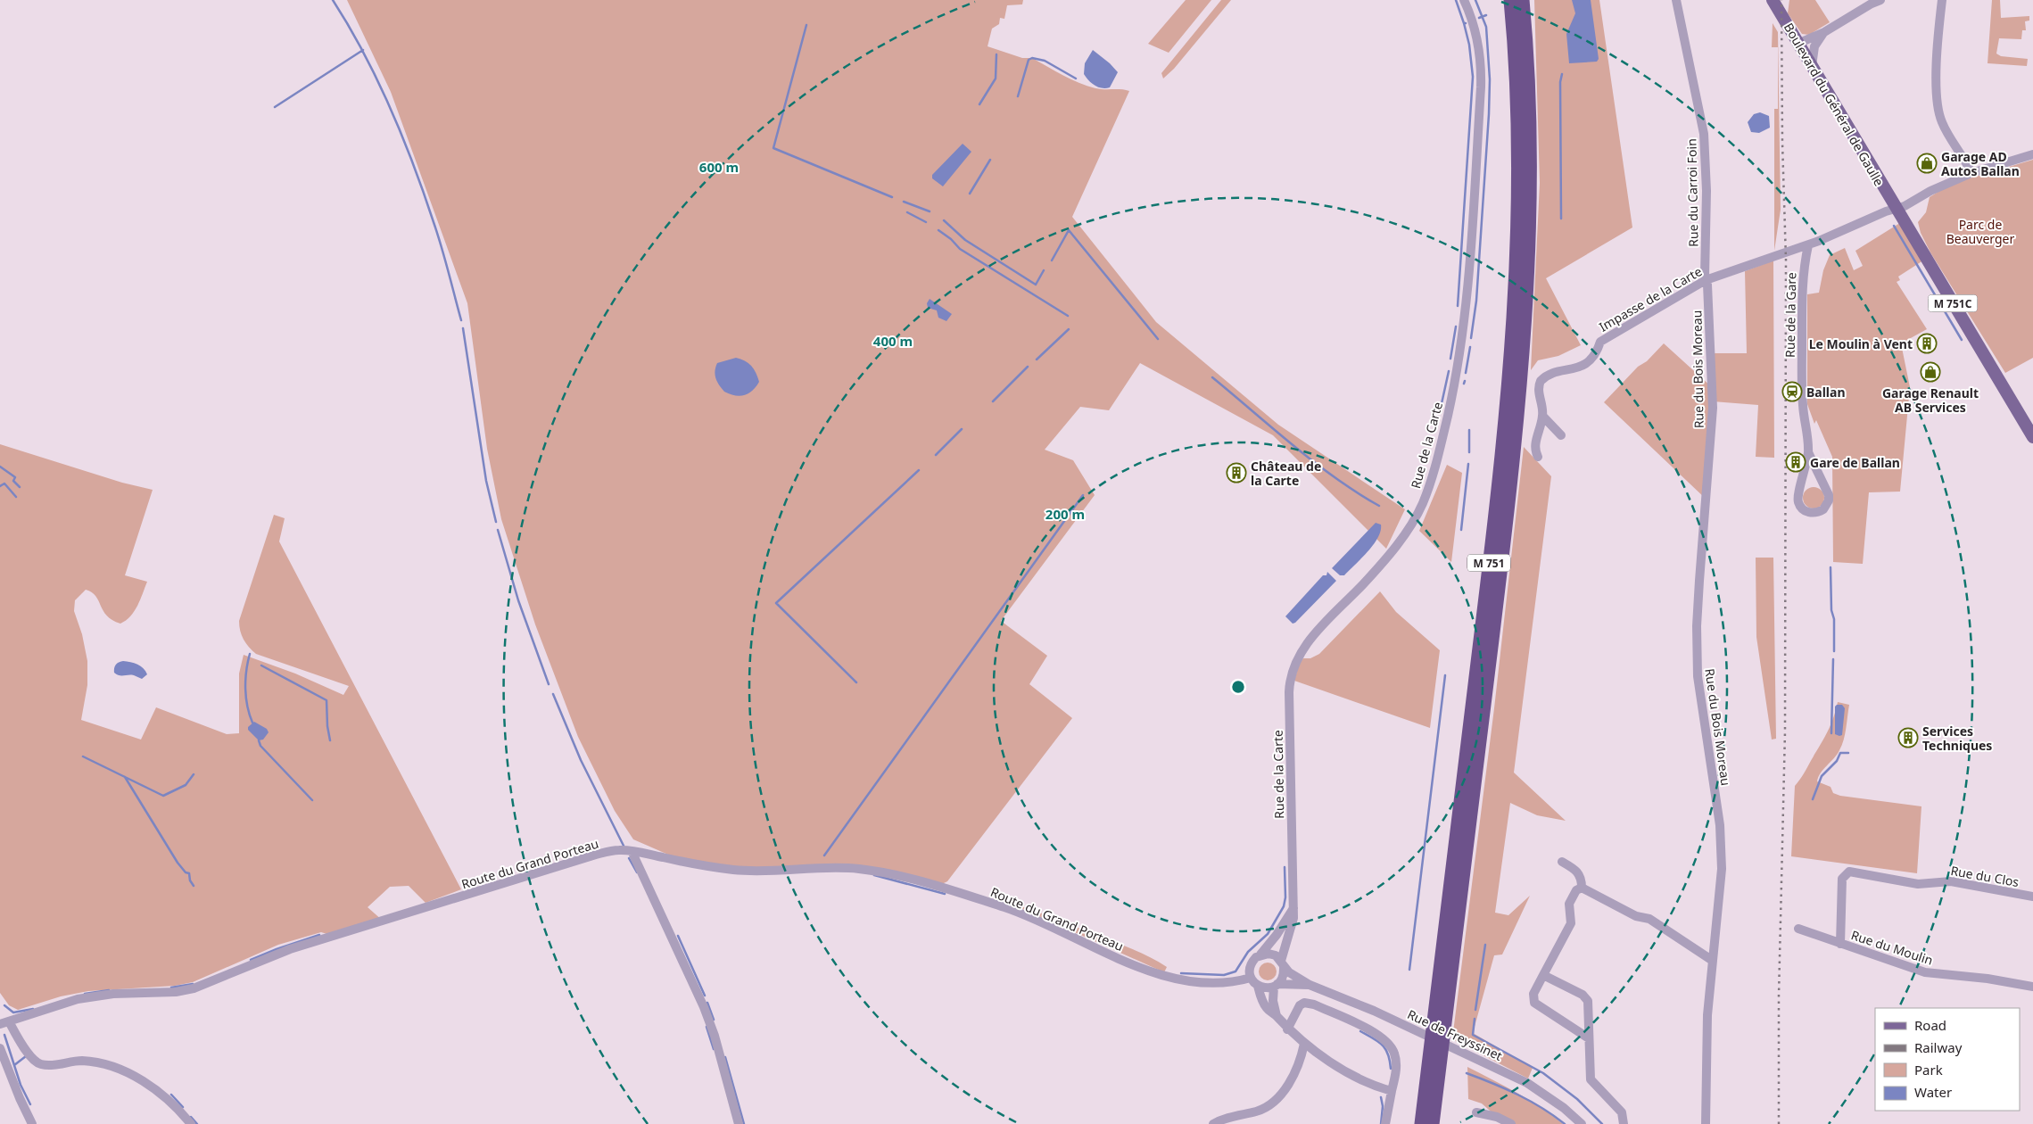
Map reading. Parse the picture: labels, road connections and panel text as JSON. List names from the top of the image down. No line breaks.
{"streets":{"highway":["M 751"],"main road":["Boulevard du Général de Gaulle","M 751C"],"street":["Rue du Carroi Foin","Impasse de la Carte","Rue de la Gare","Rue du Bois Moreau","Rue de la Carte","Route du Grand Porteau","Rue du Clos","Rue du Moulin","Rue de Freyssinet"]},"crossings":[["Boulevard du Général de Gaulle","M 751C"],["Rue du Carroi Foin","Impasse de la Carte"],["Rue du Carroi Foin","Rue du Bois Moreau"],["Impasse de la Carte","Rue de la Gare"],["Impasse de la Carte","Rue du Bois Moreau"],["Rue de la Carte","Route du Grand Porteau"],["Rue du Clos","Rue du Moulin"]],"parks":["Parc de Beauverger"],"places":{"shop":["Garage AD Autos Ballan","Garage Renault AB Services"],"building":["Le Moulin à Vent","Gare de Ballan","Château de la Carte","Services Techniques"],"station":["Ballan"]},"legend":["Road","Railway","Park","Water"],"rings":["600 m","400 m","200 m"]}
